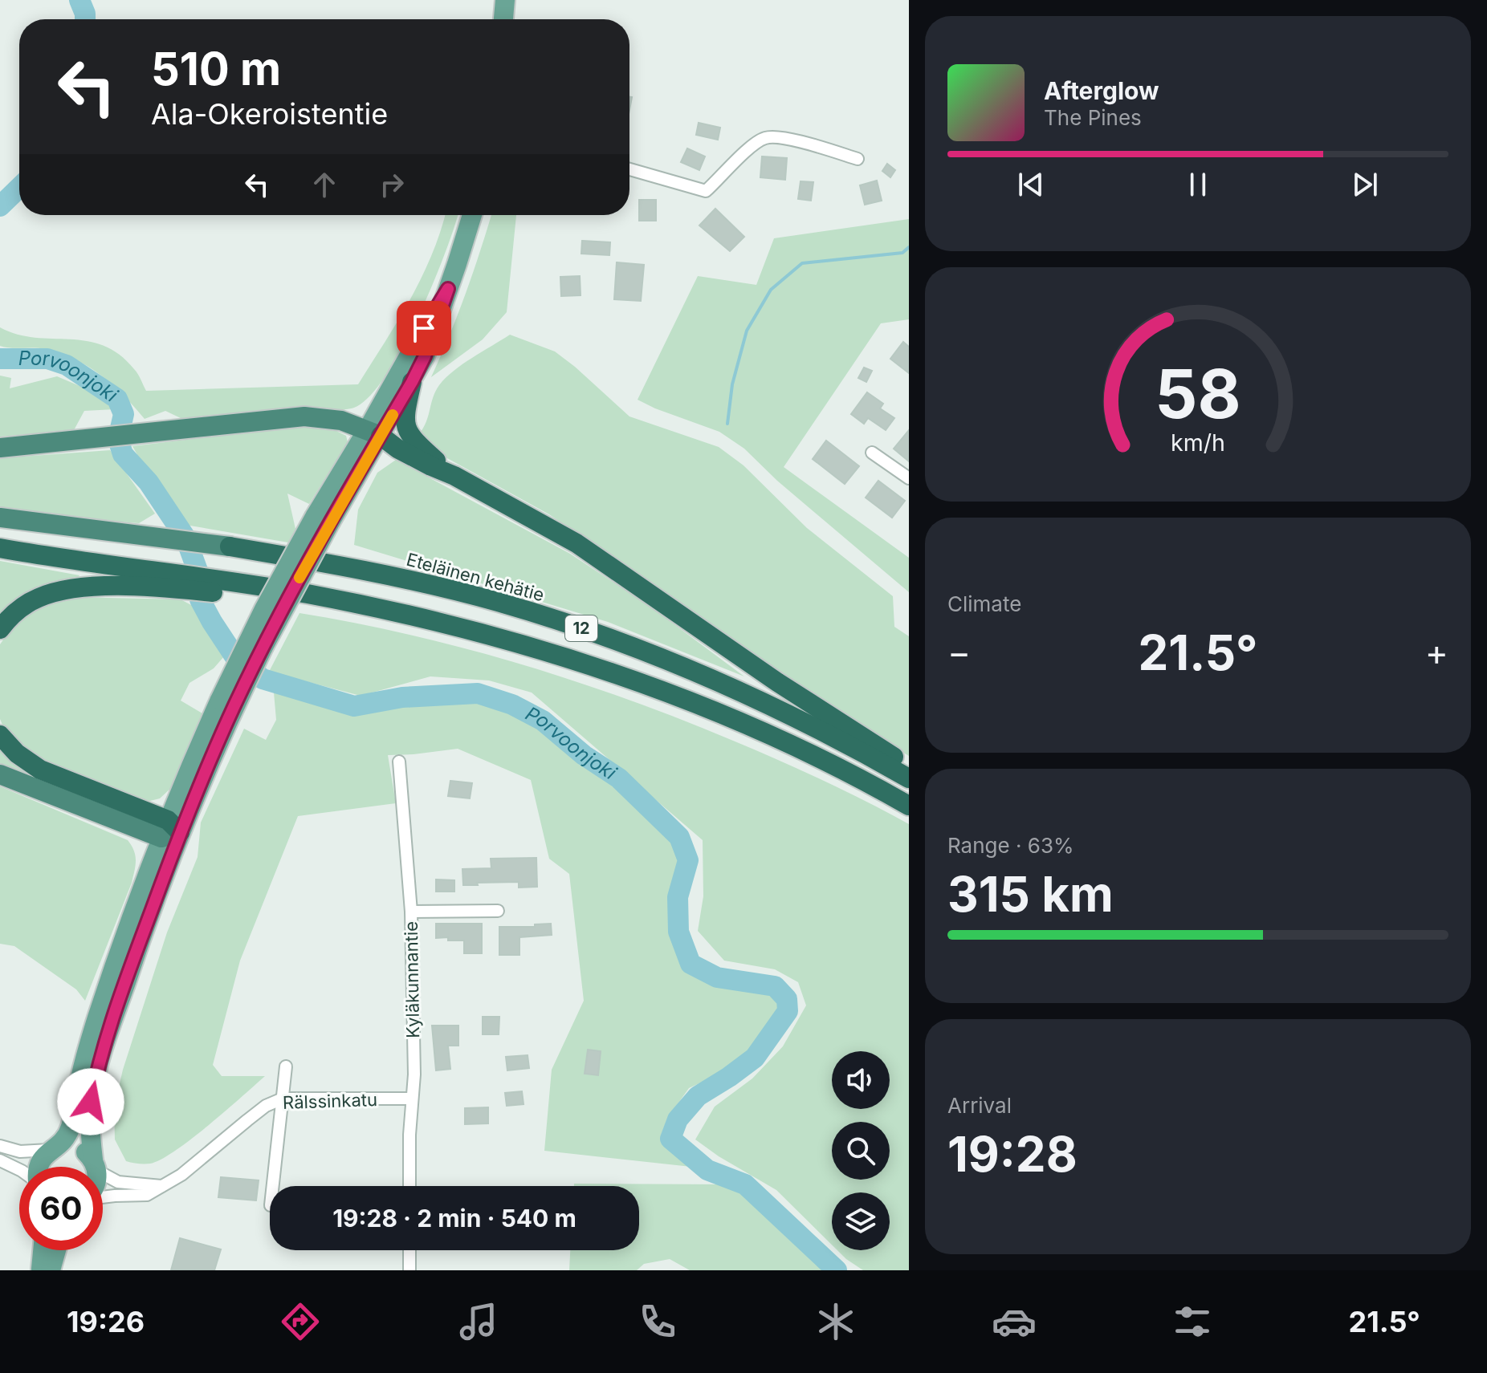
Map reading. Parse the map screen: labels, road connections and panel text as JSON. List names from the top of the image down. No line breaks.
{"streets":{"highway":["Eteläinen kehätie","12"],"street":["Kyläkunnantie","Rälssinkatu"]},"crossings":[["Kyläkunnantie","Rälssinkatu"]],"water":["Porvoonjoki"],"page":{"turn":["510 m","Ala-Okeroistentie"],"song":["Afterglow","The Pines"],"tile":["Climate",["Range · 63%","315 km"],["Arrival","19:28"]],"heat":["−","21.5°","+"],"limit":"60","trip":"19:28 · 2 min · 540 m","tabs":["19:26","21.5°"],"gauge":["58","km/h"]}}
